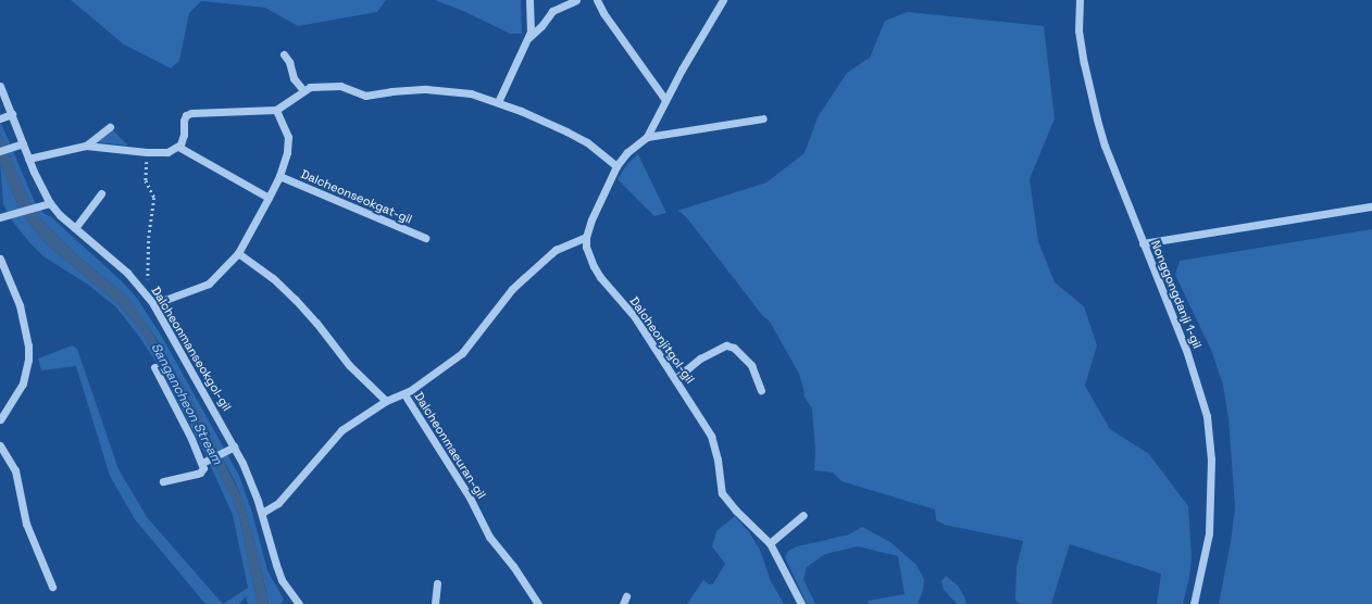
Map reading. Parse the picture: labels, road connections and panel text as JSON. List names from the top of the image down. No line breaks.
{"streets":{"street":["Dalcheonseokgat-gil","Nonggongdanji 1-gil","Dalcheonjitgol-gil","Dalcheonmanseokgol-gil","Dalcheonmaeuran-gil"]},"crossings":[["Dalcheonjitgol-gil","Dalcheonmaeuran-gil"]],"water":["Sangancheon Stream"]}
